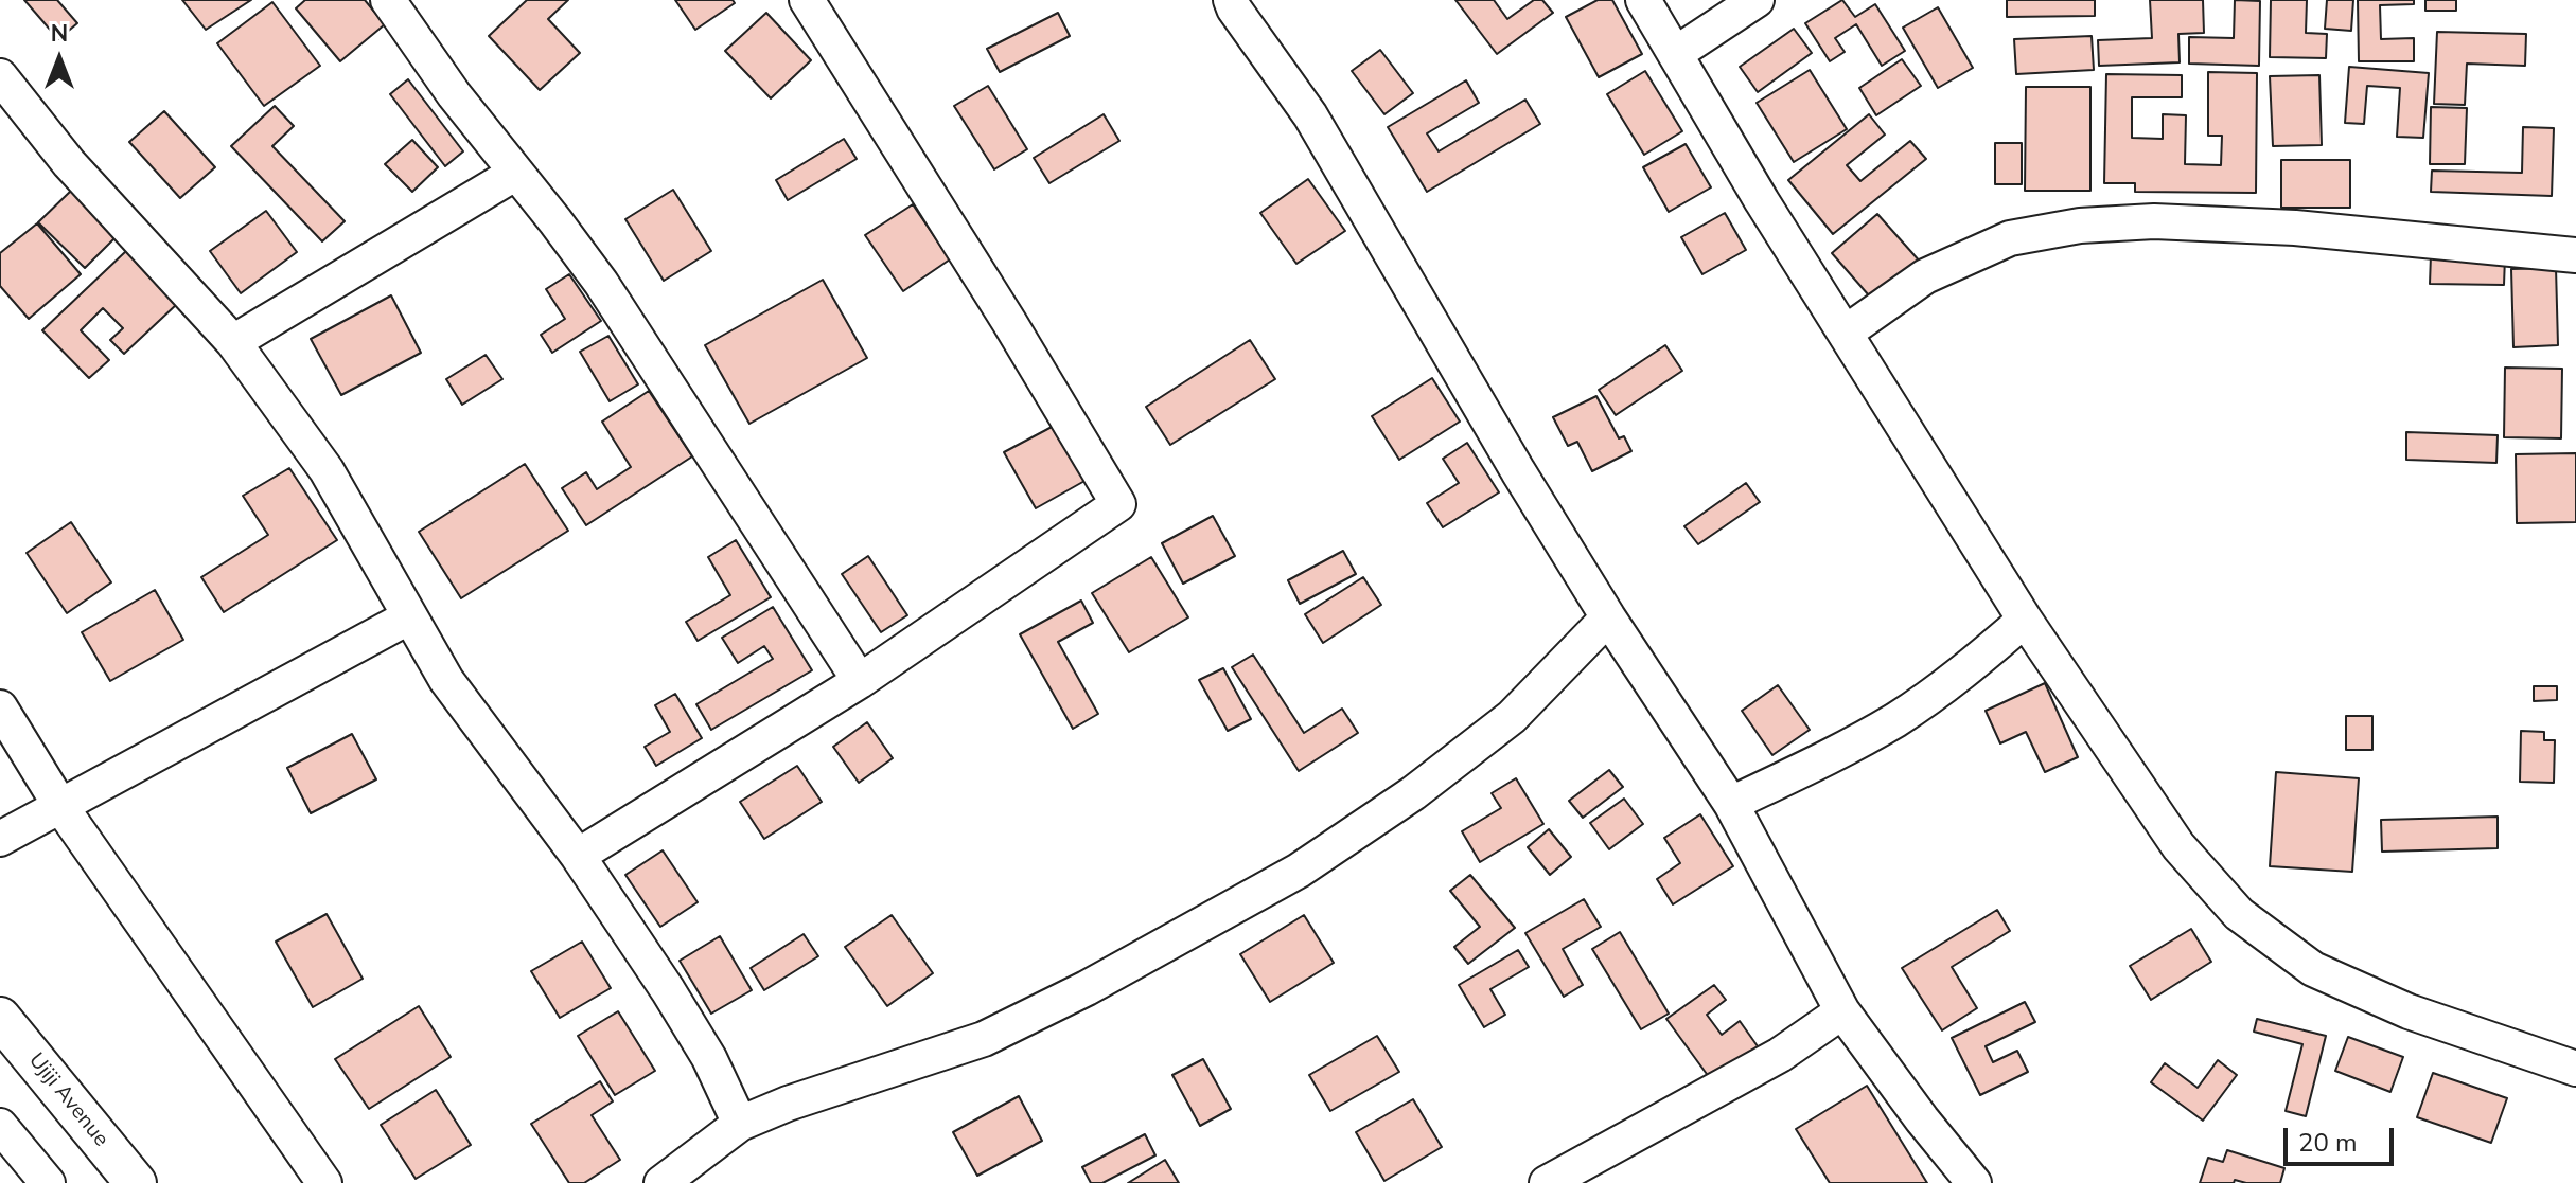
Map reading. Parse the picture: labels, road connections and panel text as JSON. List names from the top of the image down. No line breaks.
{"streets":{"street":["Ujiji Avenue"]},"scale_bar":"20 m","north":"top"}
